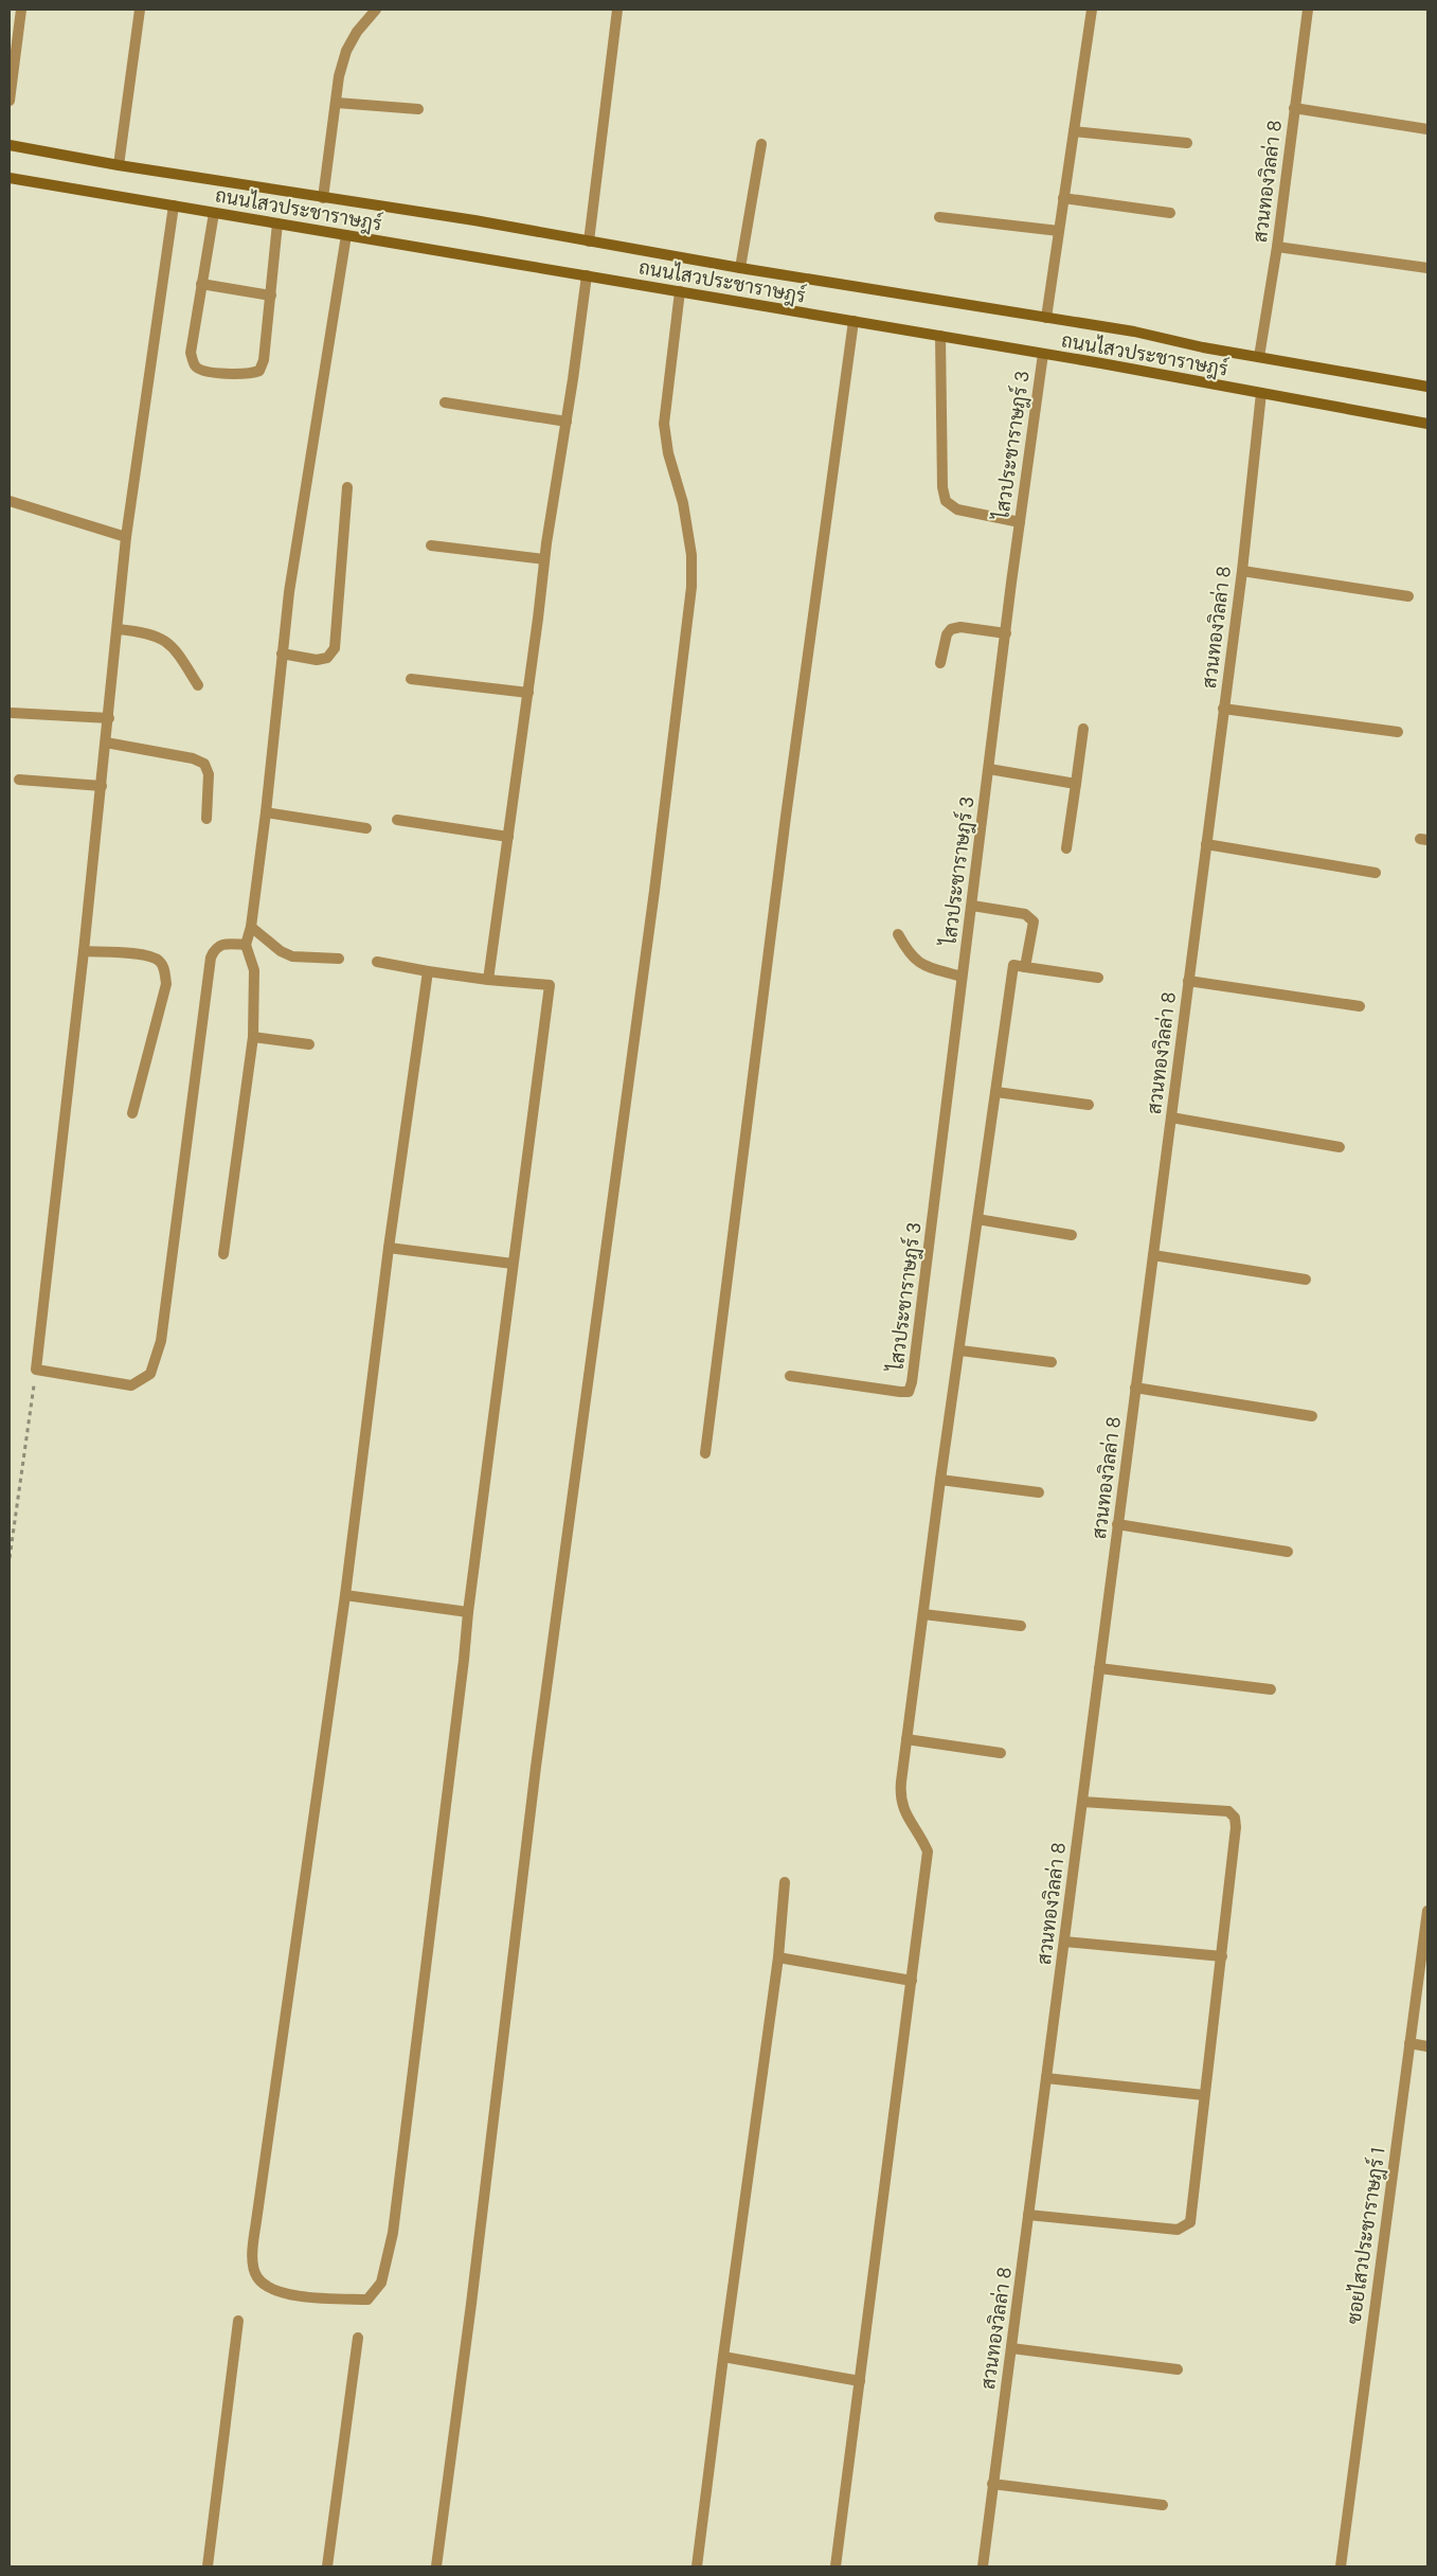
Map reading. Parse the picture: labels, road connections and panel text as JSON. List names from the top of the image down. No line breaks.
{"streets":{"main road":["ถนนไสวประชาราษฎร์"],"street":["สวนทองวิลล่า 8","ไสวประชาราษฎร์ 3","ซอยไสวประชาราษฎร์ 1"]},"crossings":[["สวนทองวิลล่า 8","ถนนไสวประชาราษฎร์"],["ถนนไสวประชาราษฎร์","ไสวประชาราษฎร์ 3"]]}
